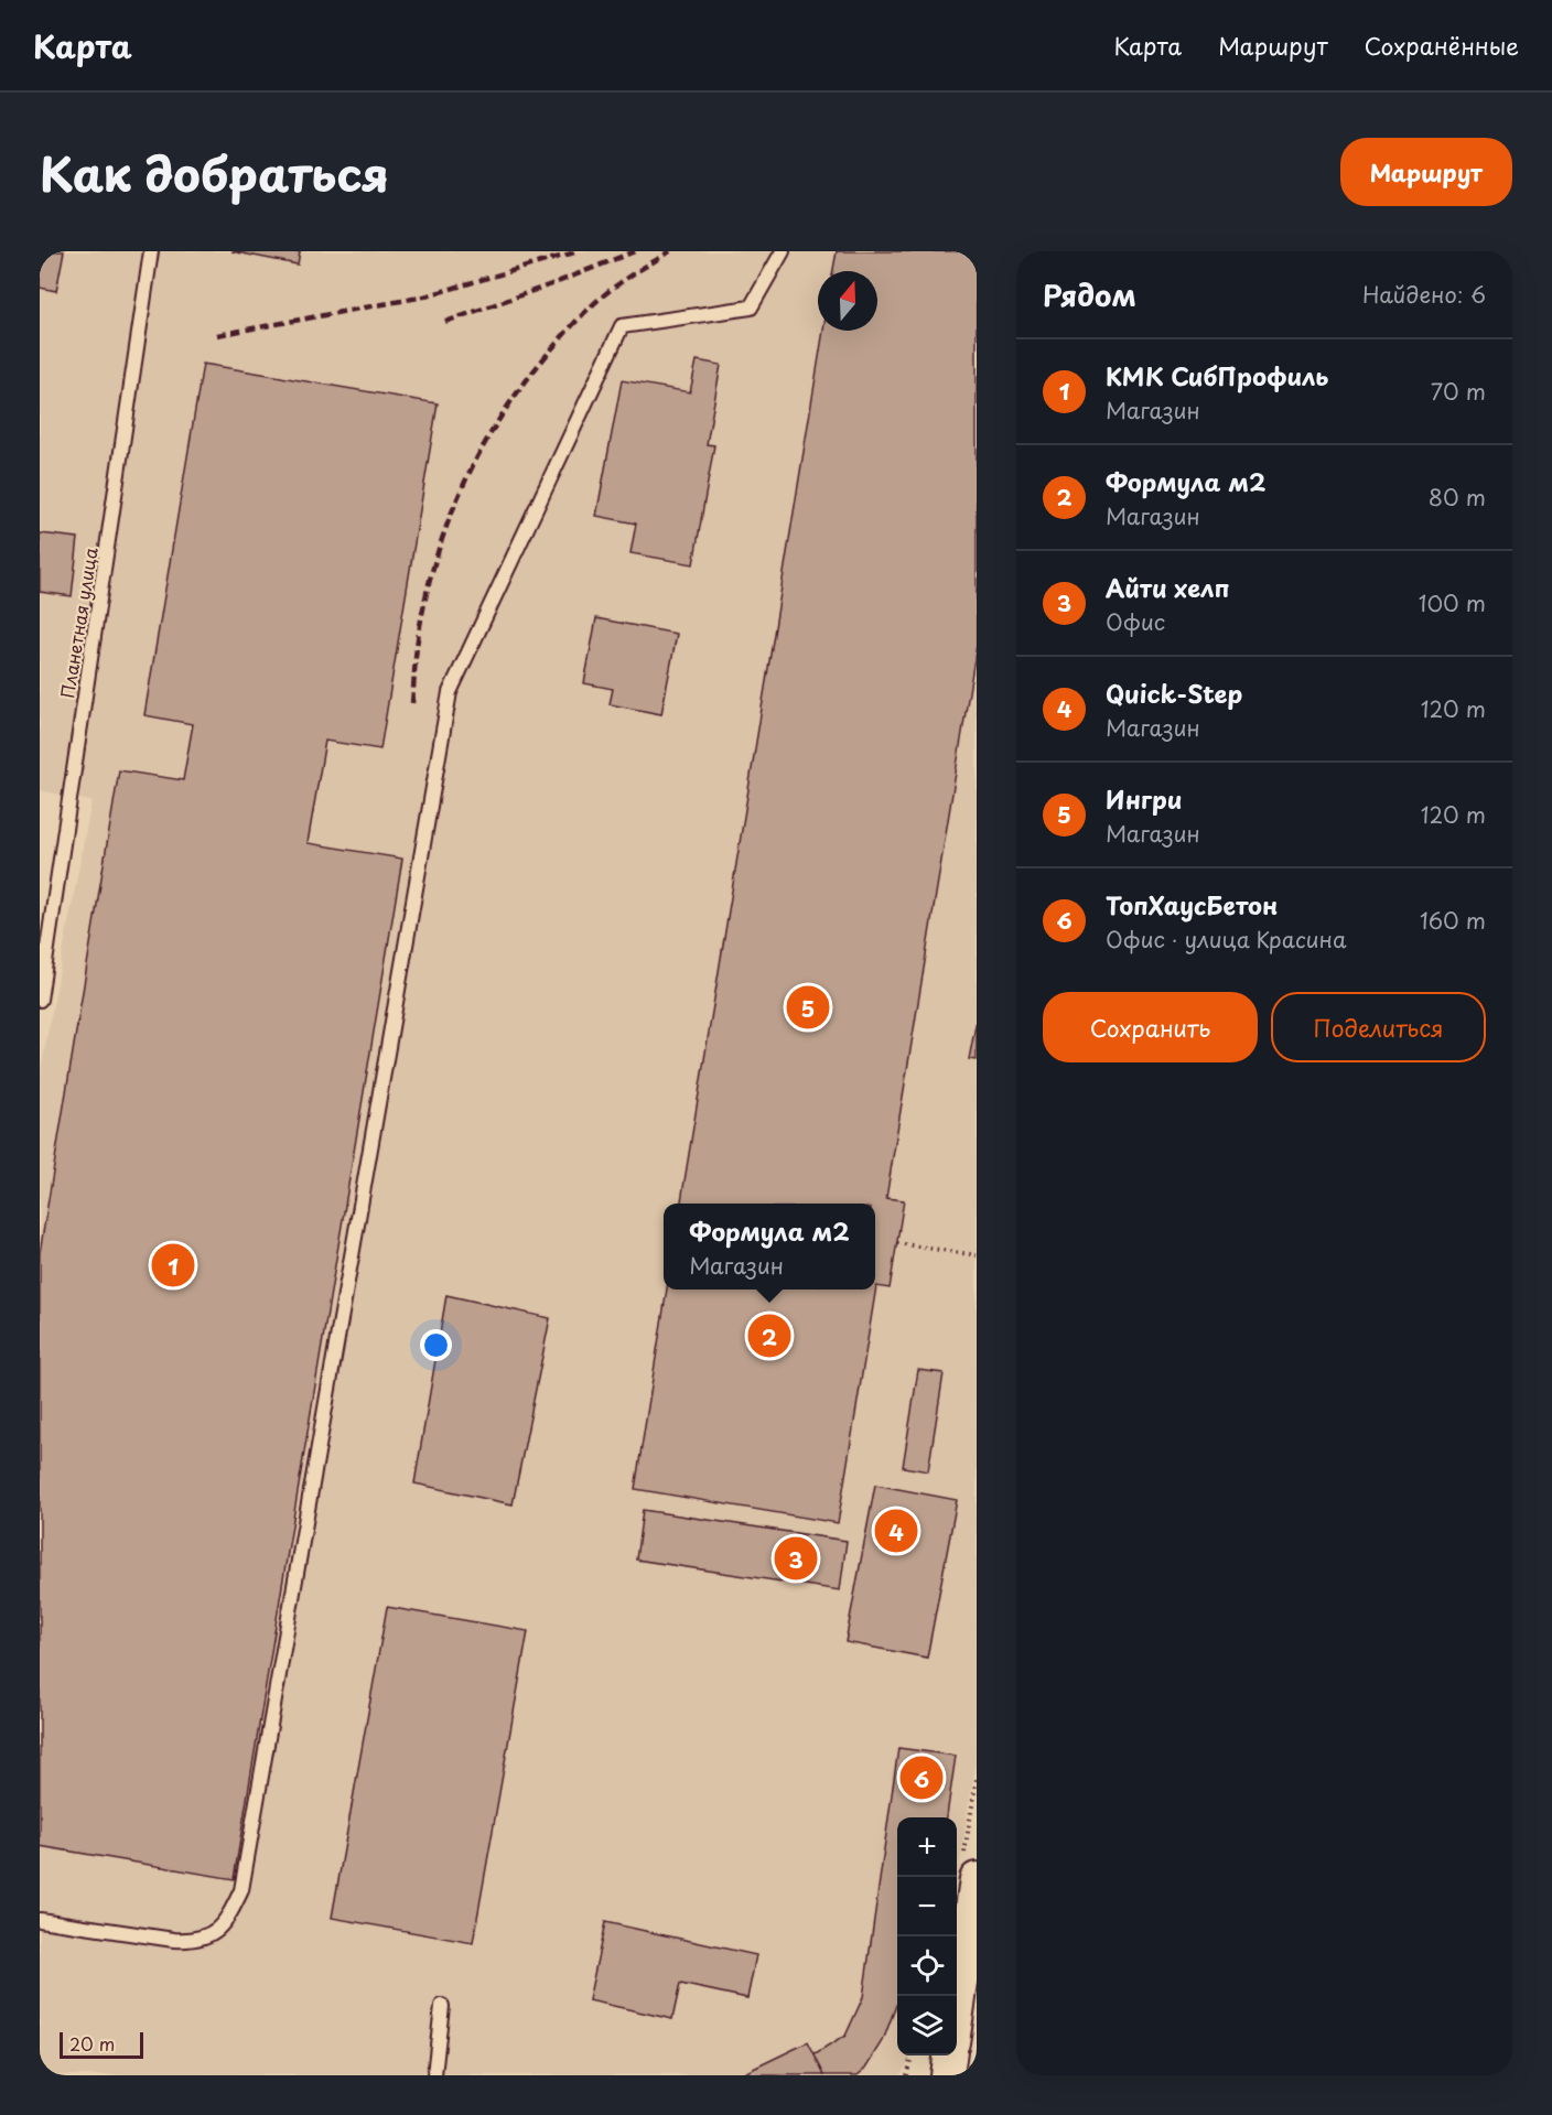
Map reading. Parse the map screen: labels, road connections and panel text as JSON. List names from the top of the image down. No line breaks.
{"streets":{"lane":["Планетная улица"]},"scale_bar":"20 m","north":"top","page":{"header":"Карта","nav":["Карта","Маршрут","Сохранённые"],"title":"Как добраться","buttons":["Маршрут",["Сохранить","Поделиться"]],"heading":["Рядом","Найдено: 6"],"list":[{"mark":"1","name":"КМК СибПрофиль","note":"Магазин","value":"70 m"},{"mark":"2","name":"Формула м2","note":"Магазин","value":"80 m"},{"mark":"3","name":"Айти хелп","note":"Офис","value":"100 m"},{"mark":"4","name":"Quick-Step","note":"Магазин","value":"120 m"},{"mark":"5","name":"Ингри","note":"Магазин","value":"120 m"},{"mark":"6","name":"ТопХаусБетон","note":"Офис · улица Красина","value":"160 m"}],"pins":["5","1","2","4","3","6"],"popup":["Формула м2","Магазин"],"map_buttons":["+","−"],"scale":"20 m"}}
